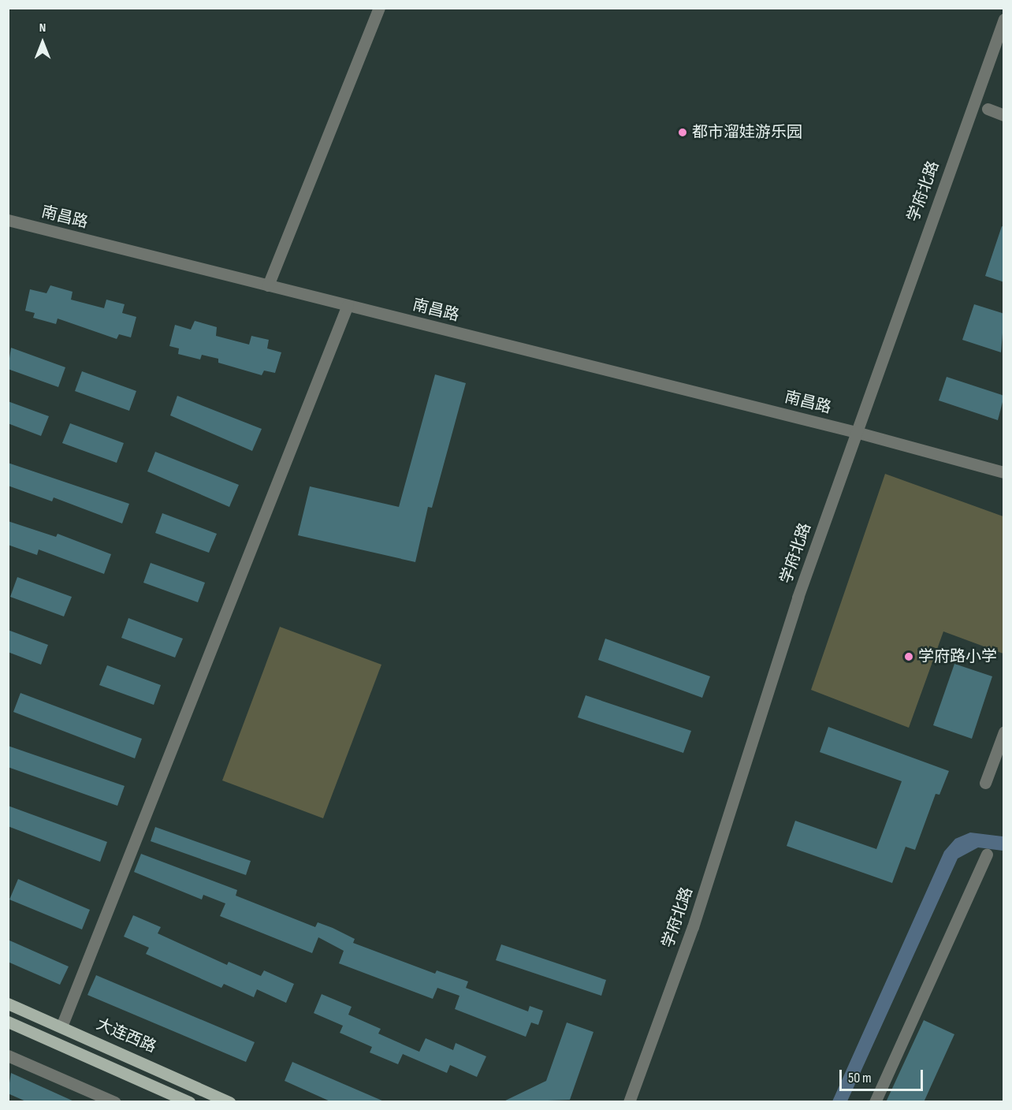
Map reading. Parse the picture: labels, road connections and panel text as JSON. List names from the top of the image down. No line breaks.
{"streets":{"main road":["大连西路"],"street":["学府北路","南昌路"]},"crossings":[["学府北路","南昌路"]],"places":["都市溜娃游乐园","学府路小学"],"scale_bar":"50 m","north":"top"}
